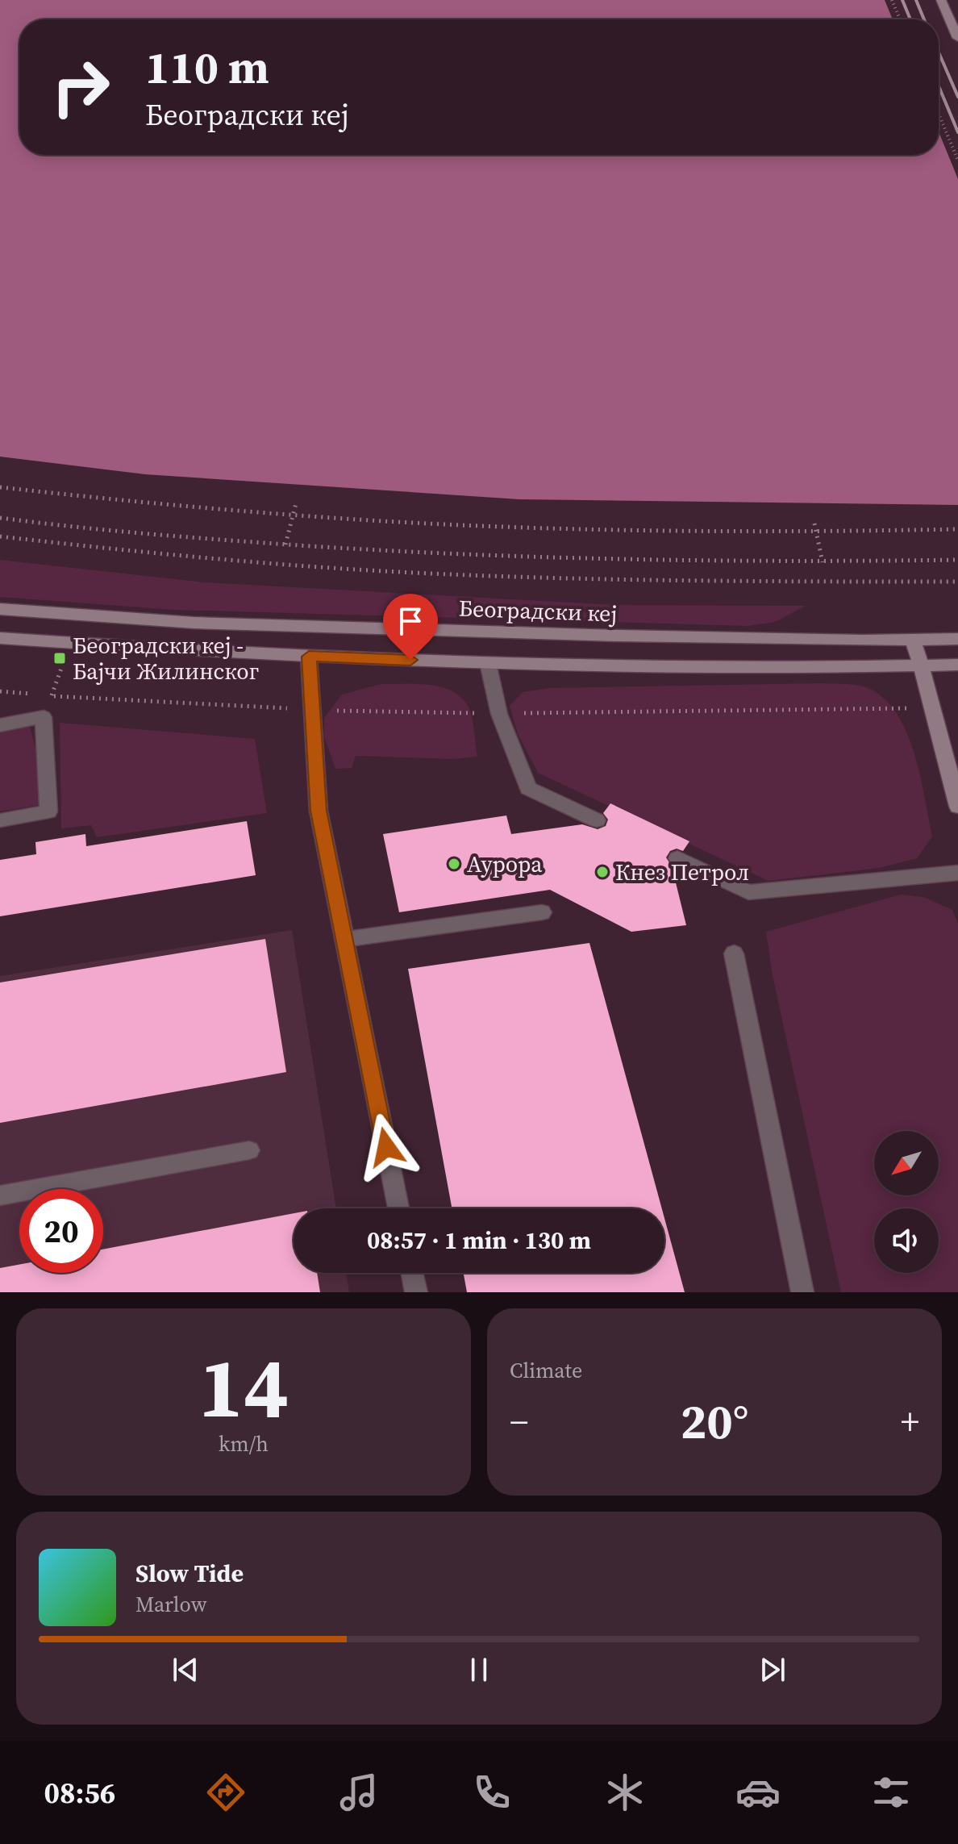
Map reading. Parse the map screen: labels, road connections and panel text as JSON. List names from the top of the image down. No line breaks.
{"streets":{"street":["Београдски кеј"]},"places":{"transit":["Београдски кеј - Бајчи Жилинског"],"other":["Аурора","Кнез Петрол"]},"north":"bottom left","page":{"turn":["110 m","Београдски кеј"],"limit":"20","trip":"08:57 · 1 min · 130 m","tile":[["14","km/h"],"Climate"],"heat":["−","20°","+"],"song":["Slow Tide","Marlow"],"tabs":"08:56"}}
